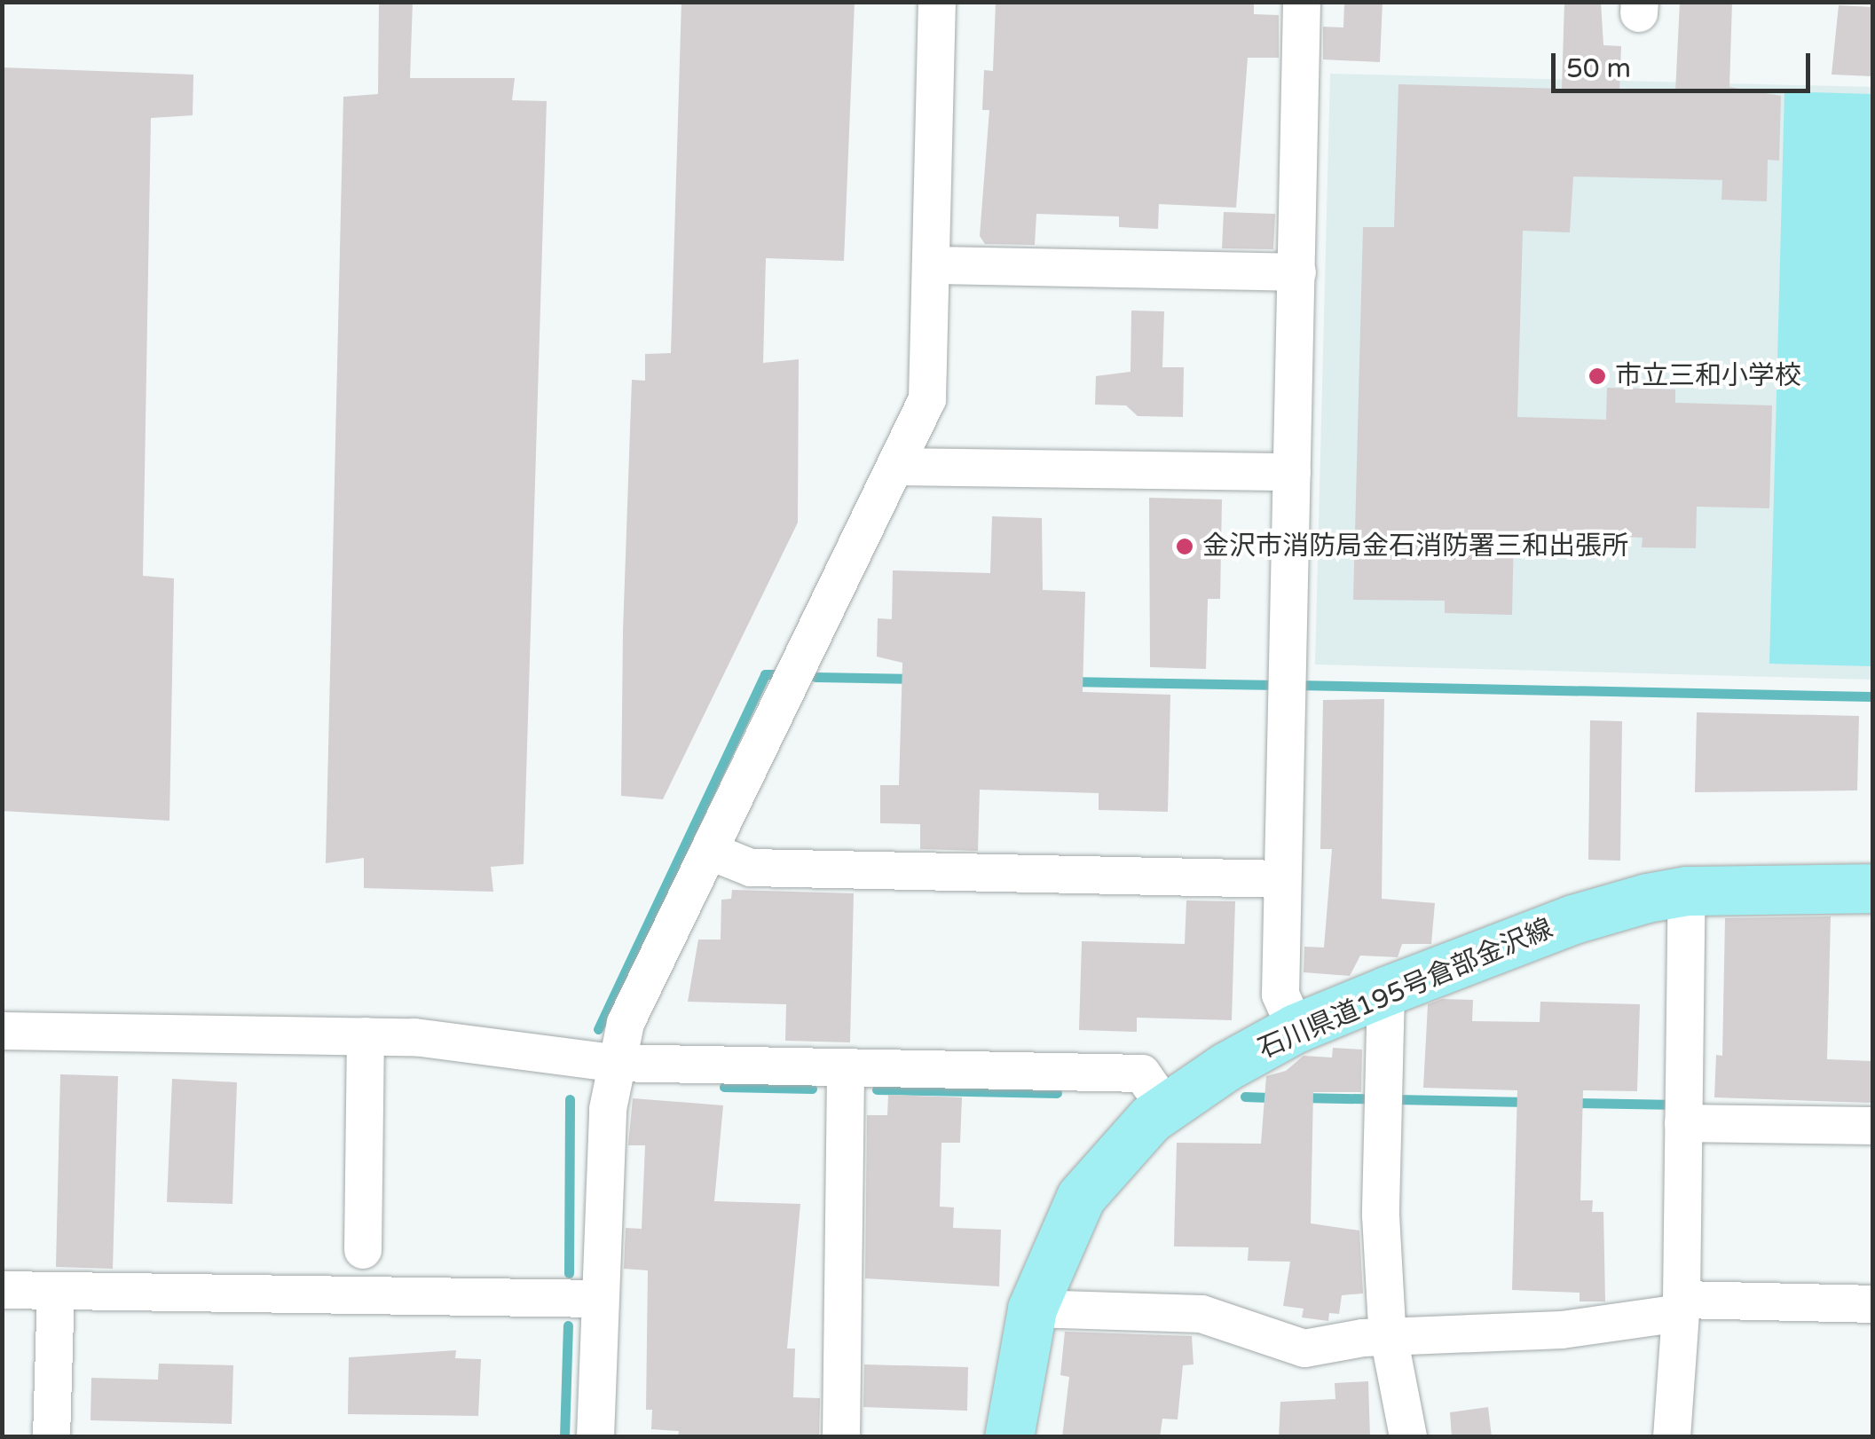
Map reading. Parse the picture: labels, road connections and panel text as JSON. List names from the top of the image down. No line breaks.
{"streets":{"main road":["石川県道195号倉部金沢線"]},"places":["市立三和小学校","金沢市消防局金石消防署三和出張所"],"scale_bar":"50 m"}
